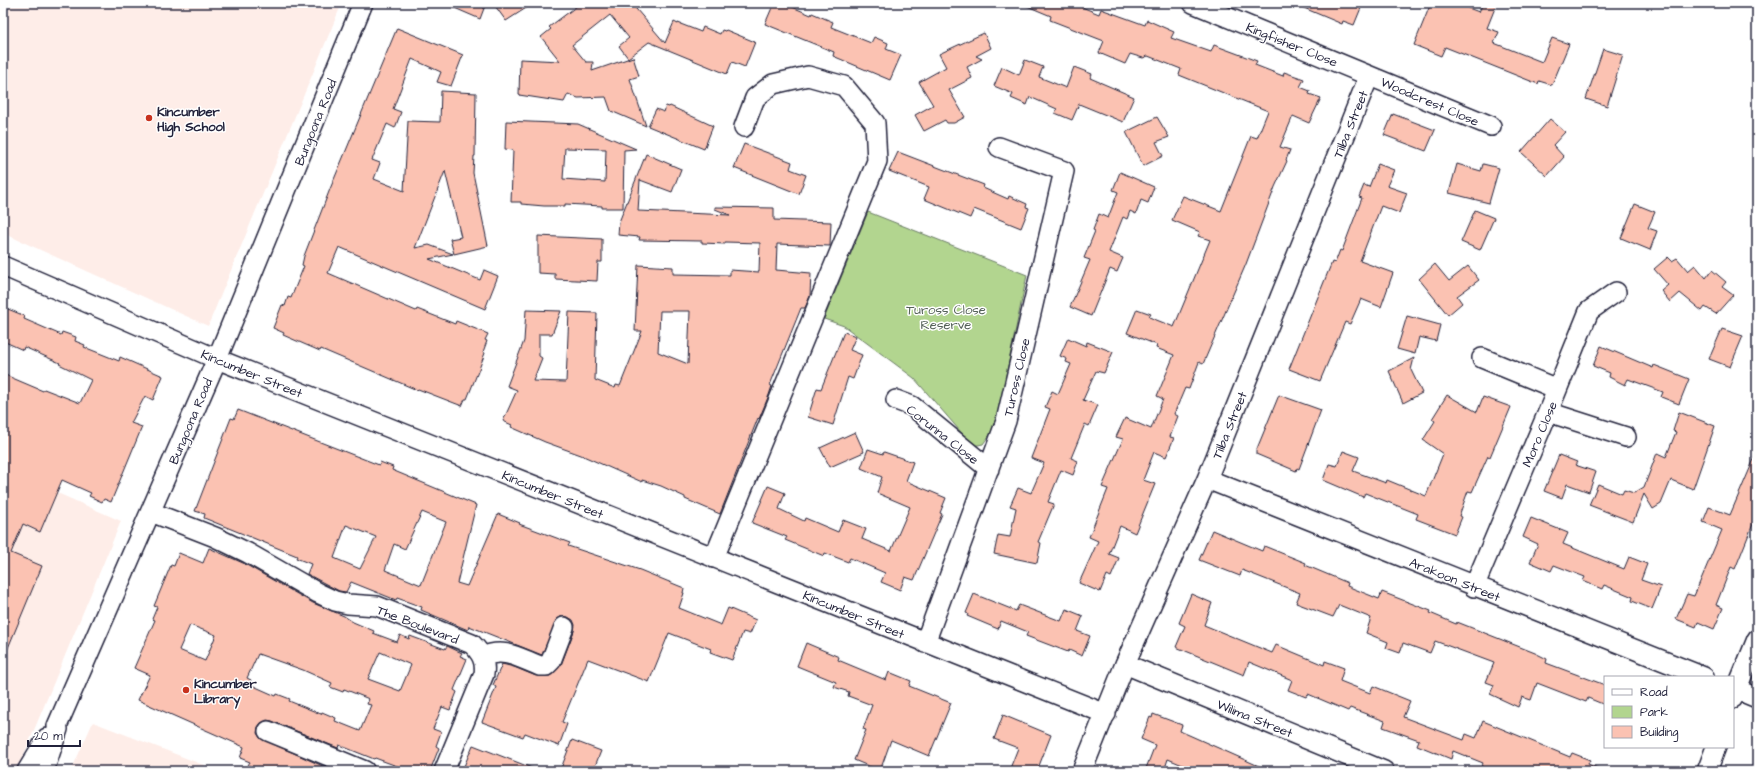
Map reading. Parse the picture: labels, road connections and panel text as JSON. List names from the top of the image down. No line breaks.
{"streets":{"street":["Kingfisher Close","Woodcrest Close","Bungoona Road","Tilba Street","Kincumber Street","Tuross Close","Corunna Close","Moro Close","Arakoon Street","The Boulevard","Wilima Street"]},"crossings":[["Kingfisher Close","Woodcrest Close"],["Kingfisher Close","Tilba Street"],["Woodcrest Close","Tilba Street"],["Bungoona Road","Kincumber Street"],["Bungoona Road","The Boulevard"],["Tilba Street","Kincumber Street"],["Tilba Street","Arakoon Street"],["Tilba Street","Wilima Street"],["Kincumber Street","Tuross Close"],["Tuross Close","Corunna Close"],["Moro Close","Arakoon Street"]],"parks":["Tuross Close Reserve"],"places":["Kincumber High School","Kincumber Library"],"legend":["Road","Park","Building"],"scale_bar":"20 m"}
